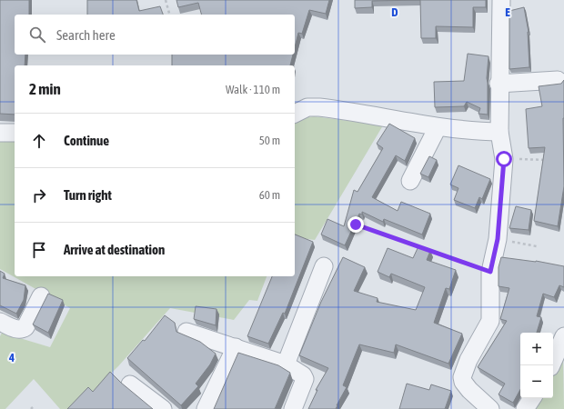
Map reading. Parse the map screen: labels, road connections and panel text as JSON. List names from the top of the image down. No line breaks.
{"page":{"search":"Search here","heading":["2 min","Walk · 110 m"],"list":[["Continue","50 m"],["Turn right","60 m"],"Arrive at destination"],"map_buttons":["+","−"]},"grid":{"columns":["D","E"],"rows":["4"]}}
